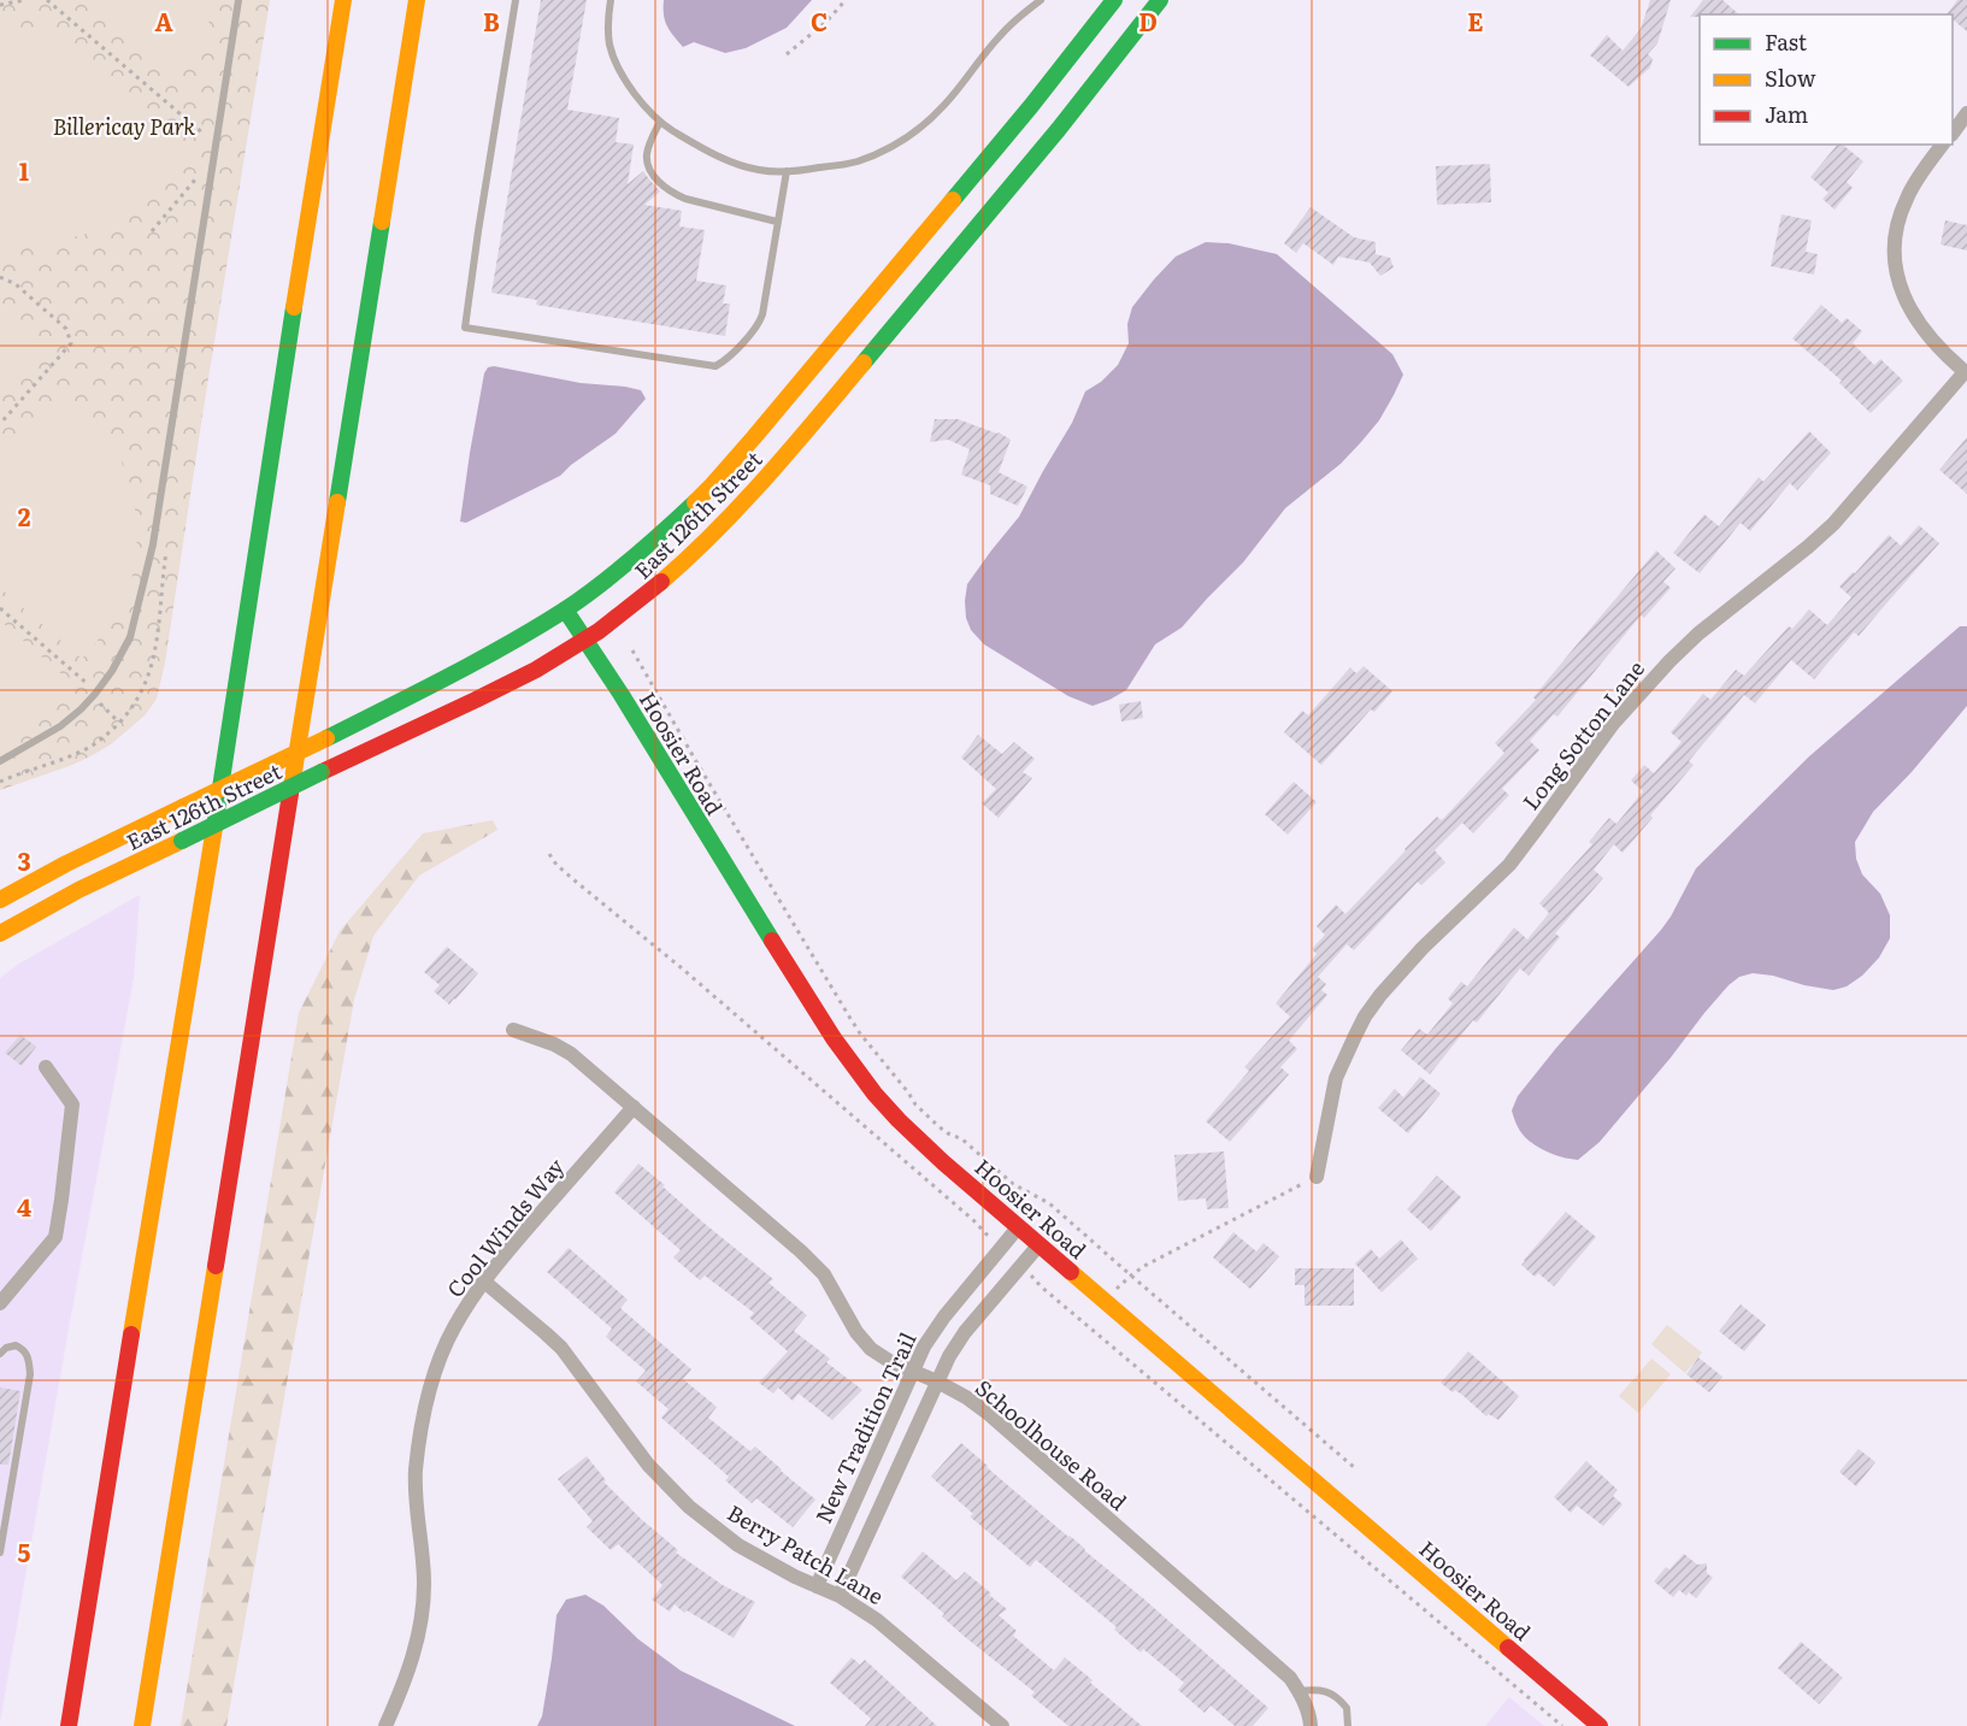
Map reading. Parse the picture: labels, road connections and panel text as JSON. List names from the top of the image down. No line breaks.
{"streets":{"main road":["East 126th Street","Hoosier Road"],"street":["Long Sotton Lane","Cool Winds Way","New Tradition Trail","Schoolhouse Road","Berry Patch Lane"]},"crossings":[["East 126th Street","Hoosier Road"],["Hoosier Road","New Tradition Trail"],["Cool Winds Way","Schoolhouse Road"],["Cool Winds Way","Berry Patch Lane"],["New Tradition Trail","Schoolhouse Road"],["New Tradition Trail","Berry Patch Lane"]],"parks":["Billericay Park"],"legend":["Fast","Slow","Jam"],"grid":{"columns":["A","B","C","D","E"],"rows":["1","2","3","4","5"]}}
